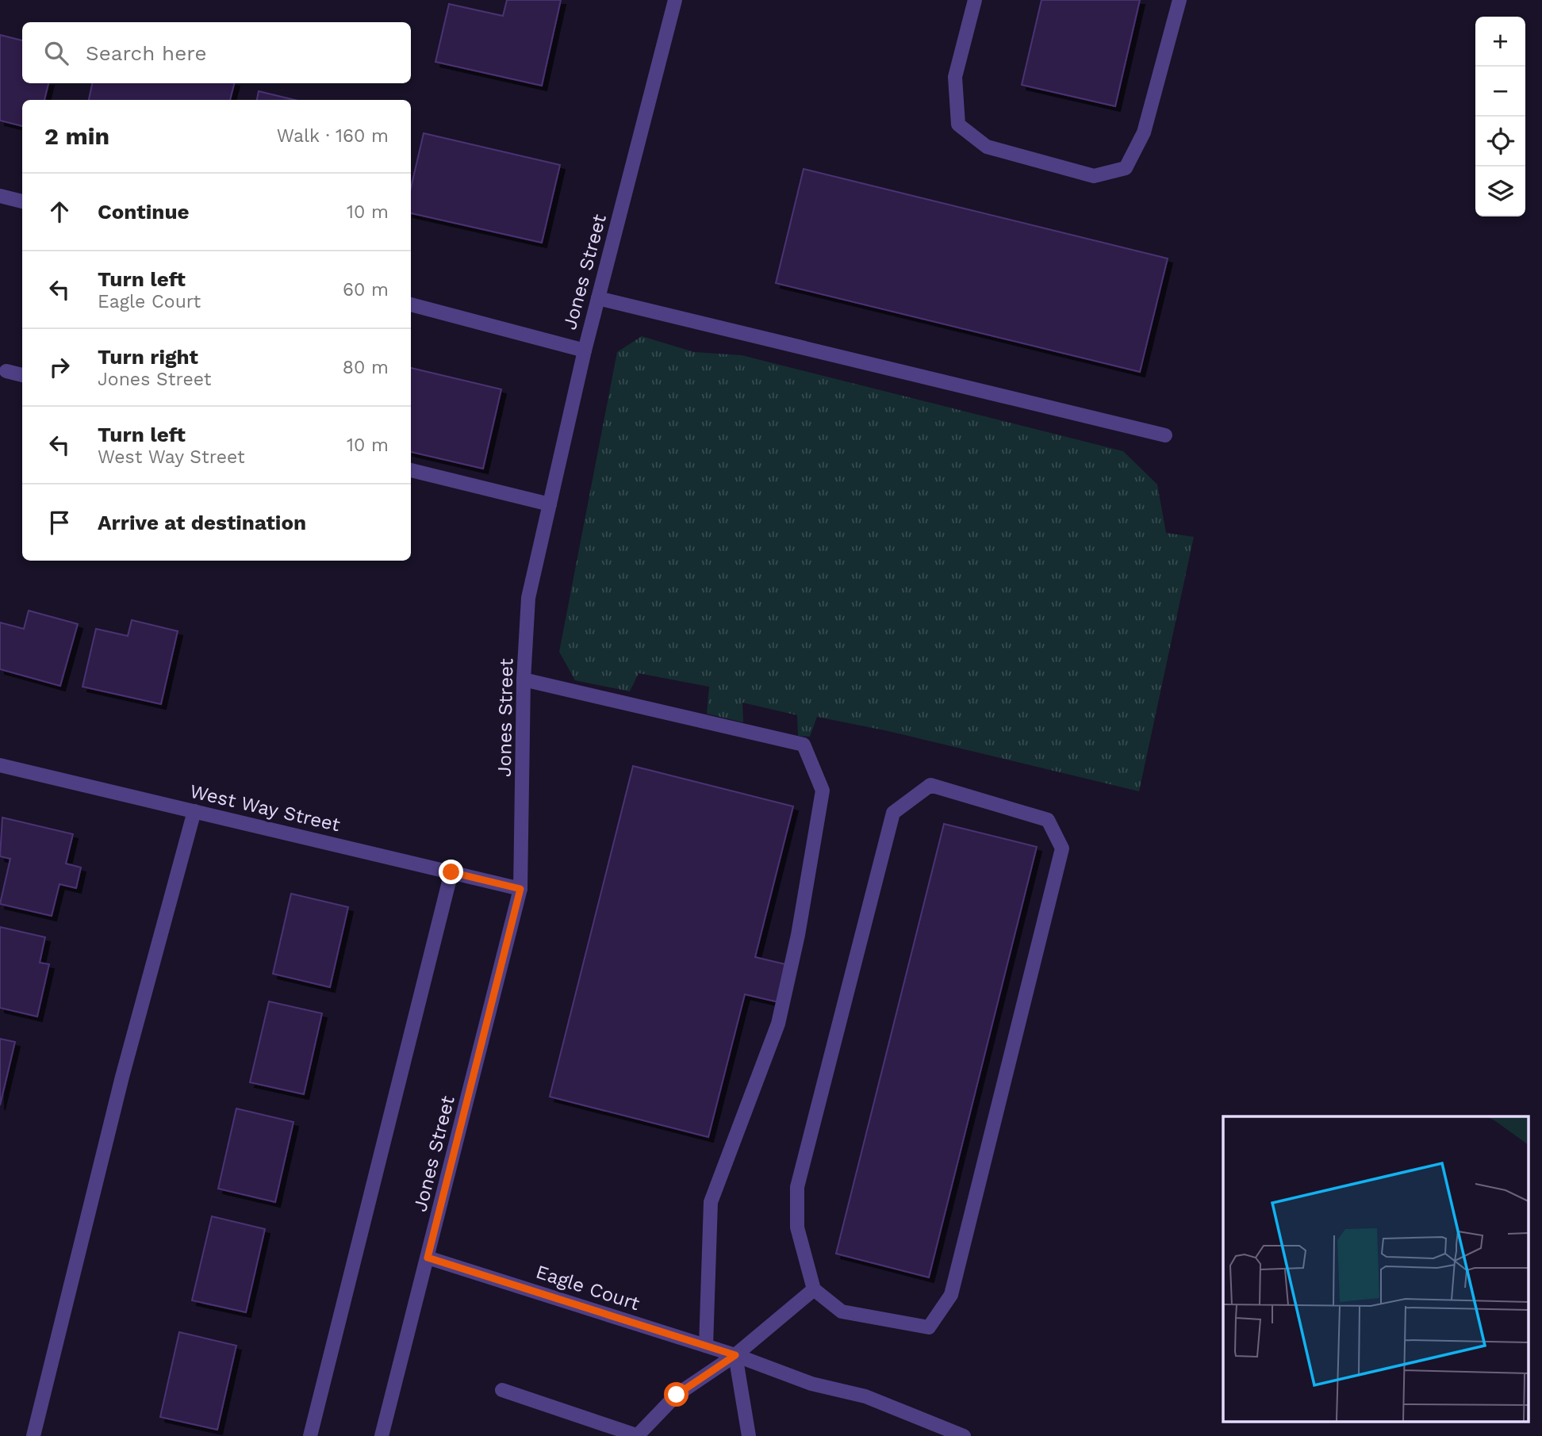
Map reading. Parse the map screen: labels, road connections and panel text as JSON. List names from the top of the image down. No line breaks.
{"streets":{"street":["Jones Street","West Way Street","Eagle Court"]},"crossings":[["Jones Street","West Way Street"],["Jones Street","Eagle Court"]],"page":{"map_buttons":["+","−"],"search":"Search here","heading":["2 min","Walk · 160 m"],"list":[["Continue","10 m"],["Turn left","Eagle Court","60 m"],["Turn right","Jones Street","80 m"],["Turn left","West Way Street","10 m"],"Arrive at destination"]}}
